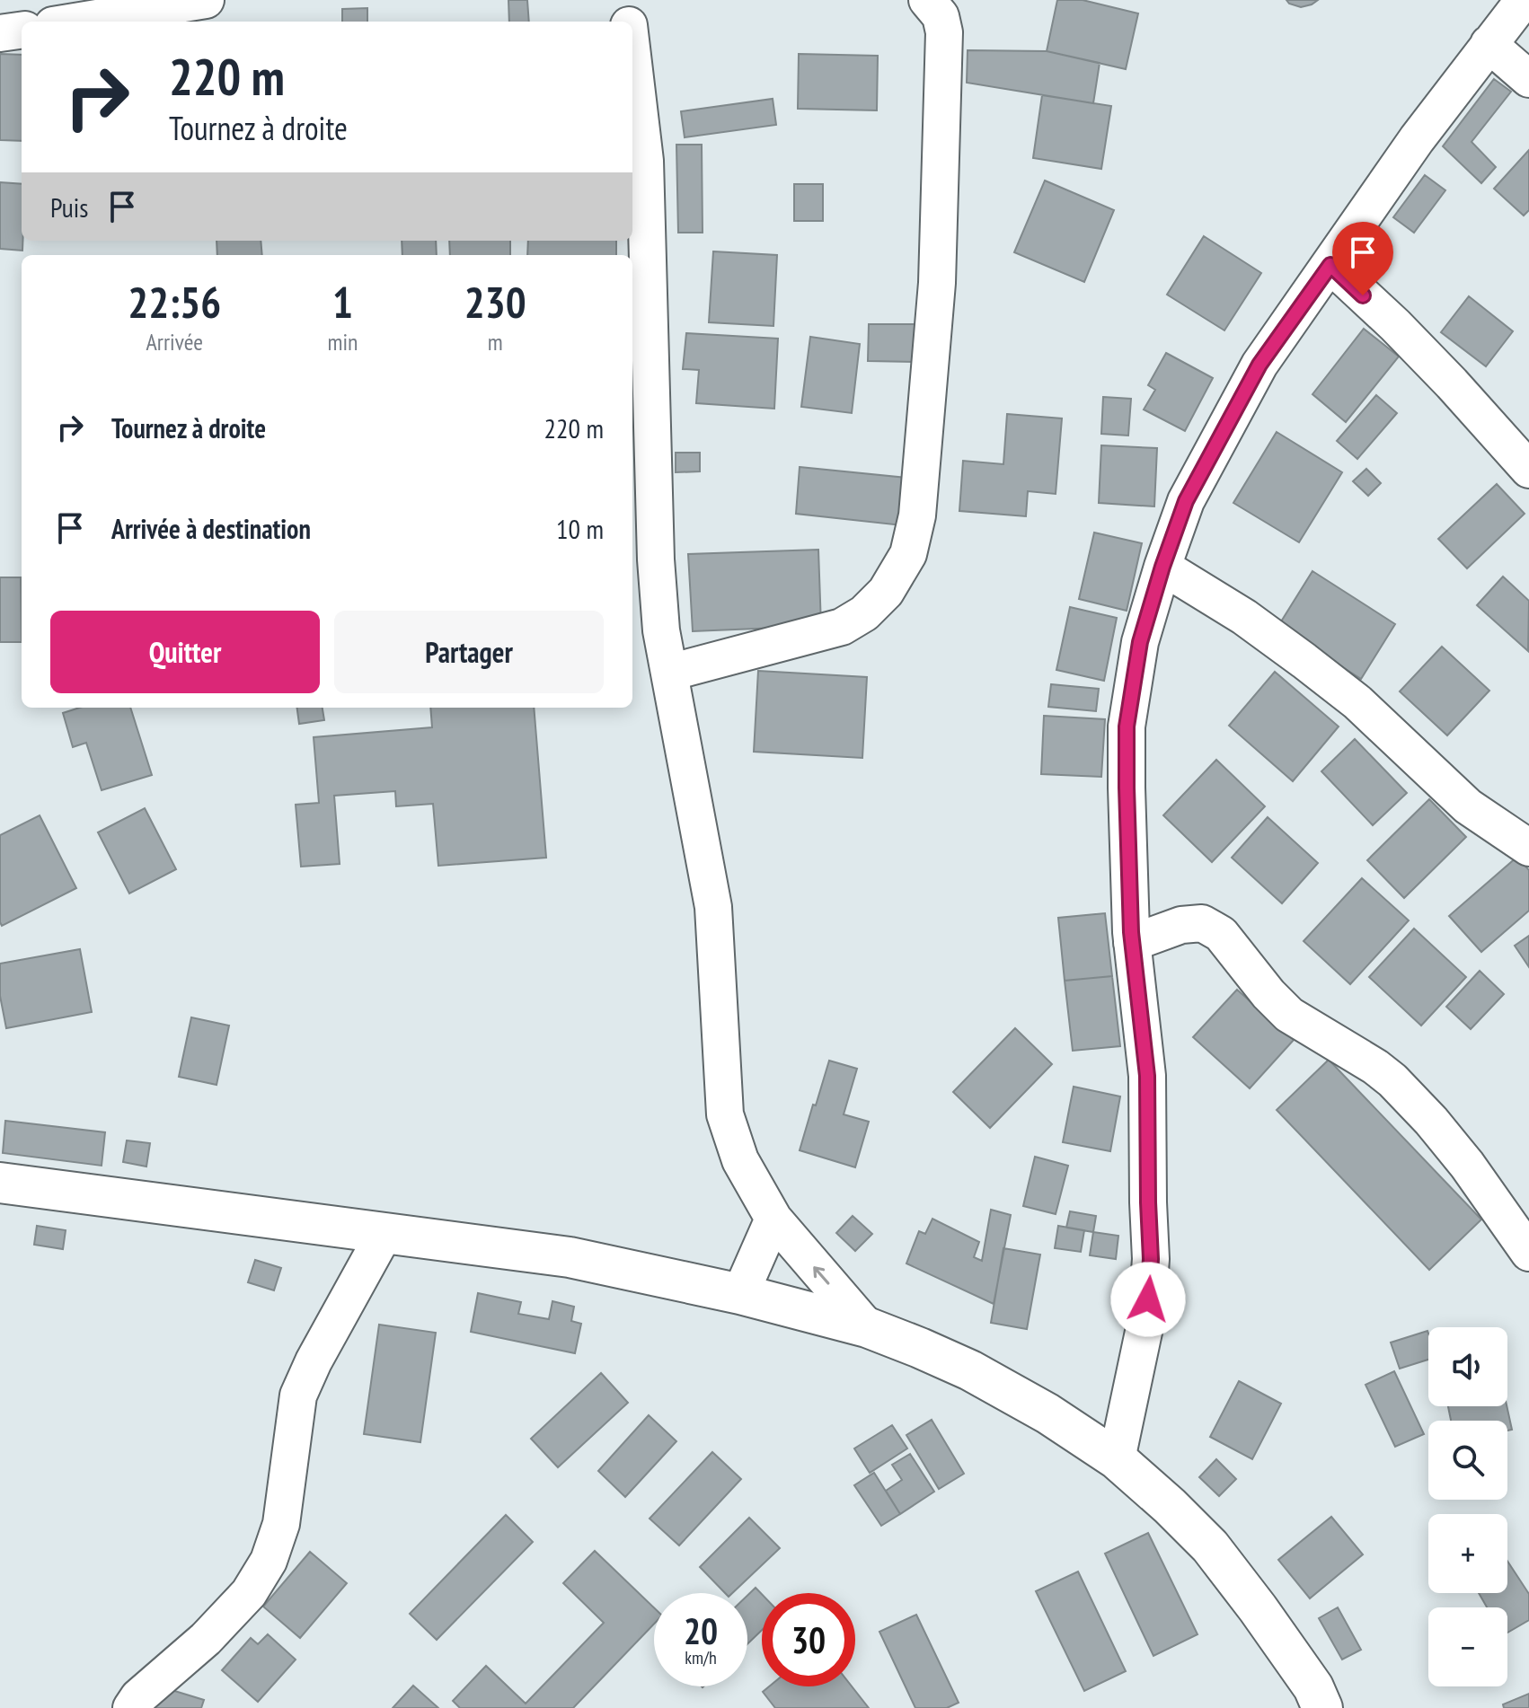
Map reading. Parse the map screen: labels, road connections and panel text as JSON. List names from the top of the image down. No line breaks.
{"page":{"turn":["220 m","Tournez à droite"],"then":"Puis","eta":["22:56","Arrivée","1","min","230","m"],"list":[{"name":"Tournez à droite","value":"220 m"},{"name":"Arrivée à destination","value":"10 m"}],"buttons":["Quitter","Partager"],"map_buttons":["+","−"],"speed":"20 km/h","limit":"30"}}
